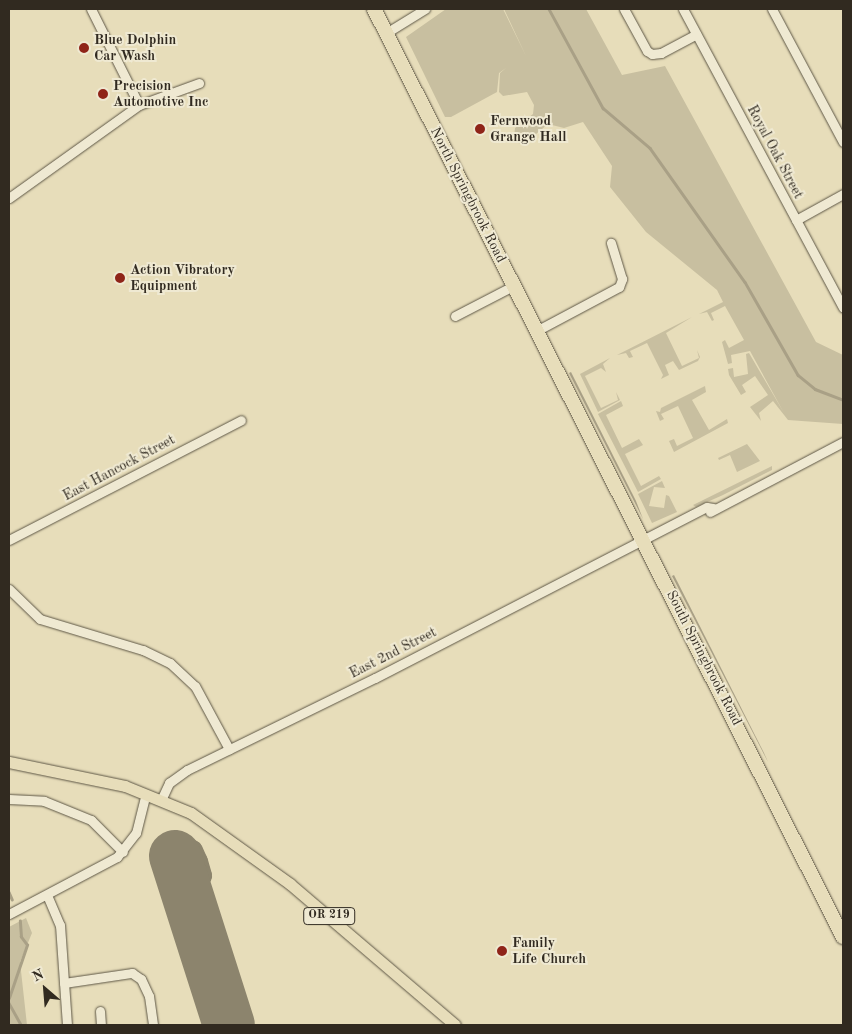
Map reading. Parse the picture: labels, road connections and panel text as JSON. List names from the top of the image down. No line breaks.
{"streets":{"highway":["North Springbrook Road","South Springbrook Road"],"main road":["OR 219"],"street":["Royal Oak Street","East Hancock Street","East 2nd Street"]},"crossings":[["North Springbrook Road","South Springbrook Road"],["East 2nd Street","South Springbrook Road"],["East 2nd Street","OR 219"]],"places":["Blue Dolphin Car Wash","Precision Automotive Inc","Fernwood Grange Hall","Action Vibratory Equipment","Family Life Church"],"north":"top left"}
